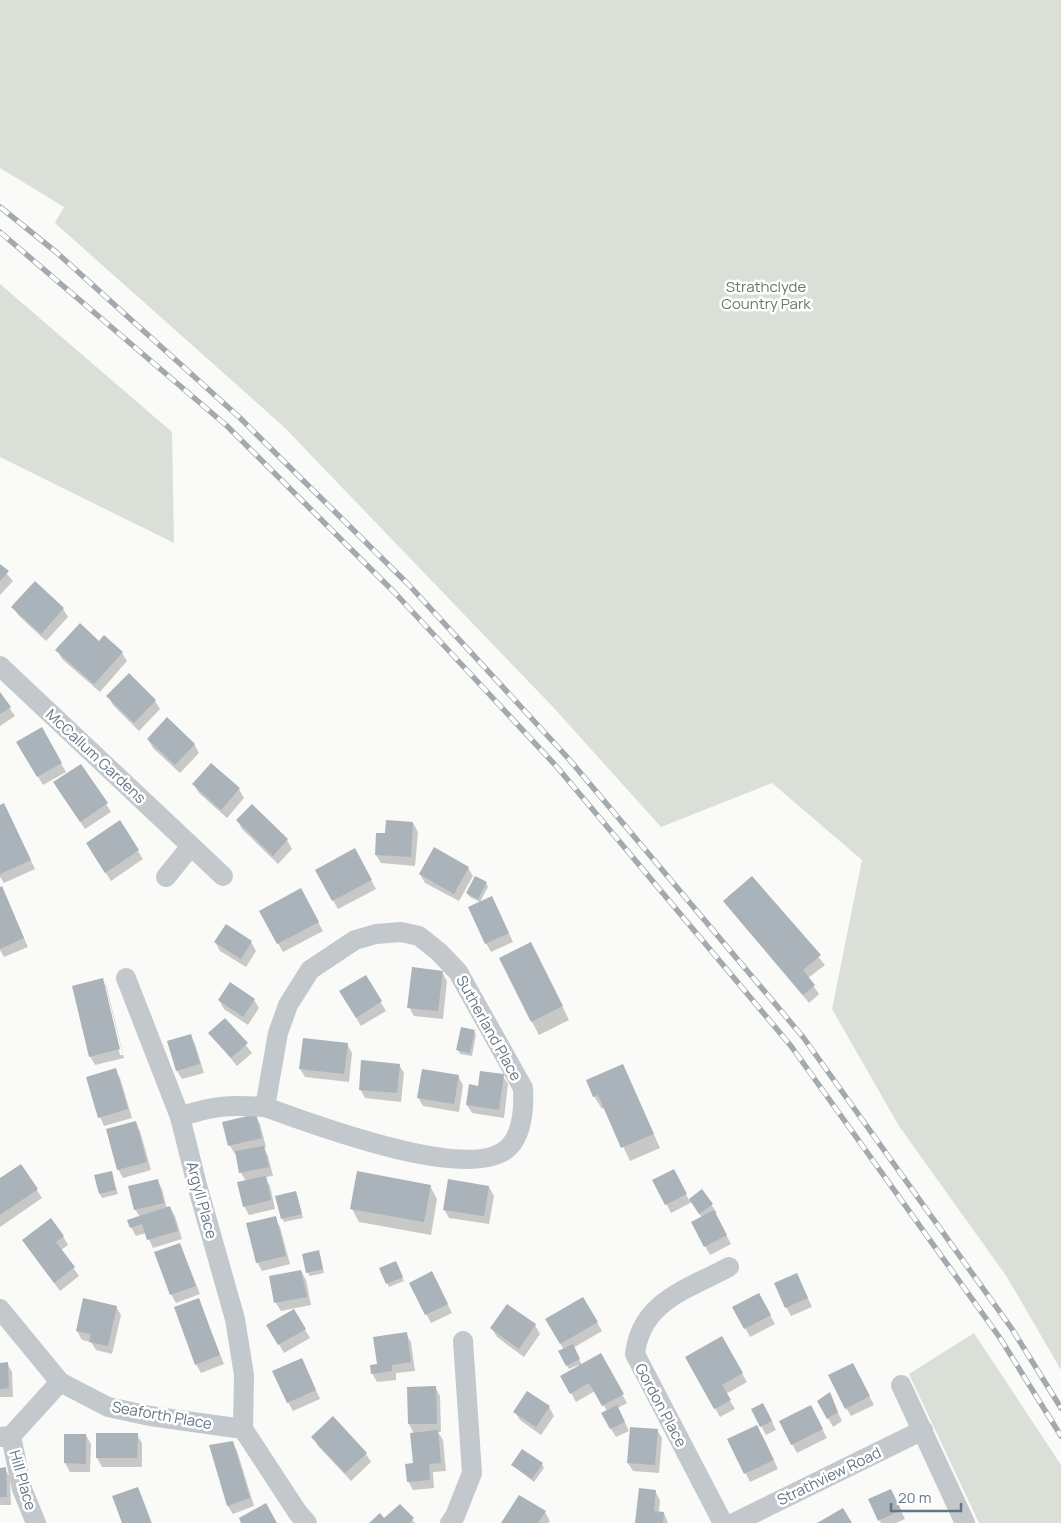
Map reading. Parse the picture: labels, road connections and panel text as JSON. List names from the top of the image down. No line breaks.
{"streets":{"street":["McCallum Gardens","Sutherland Place","Argyll Place","Gordon Place","Seaforth Place","Strathview Road","Hill Place"]},"crossings":[["Sutherland Place","Argyll Place"],["Argyll Place","Seaforth Place"]],"parks":["Strathclyde Country Park"],"scale_bar":"20 m"}
